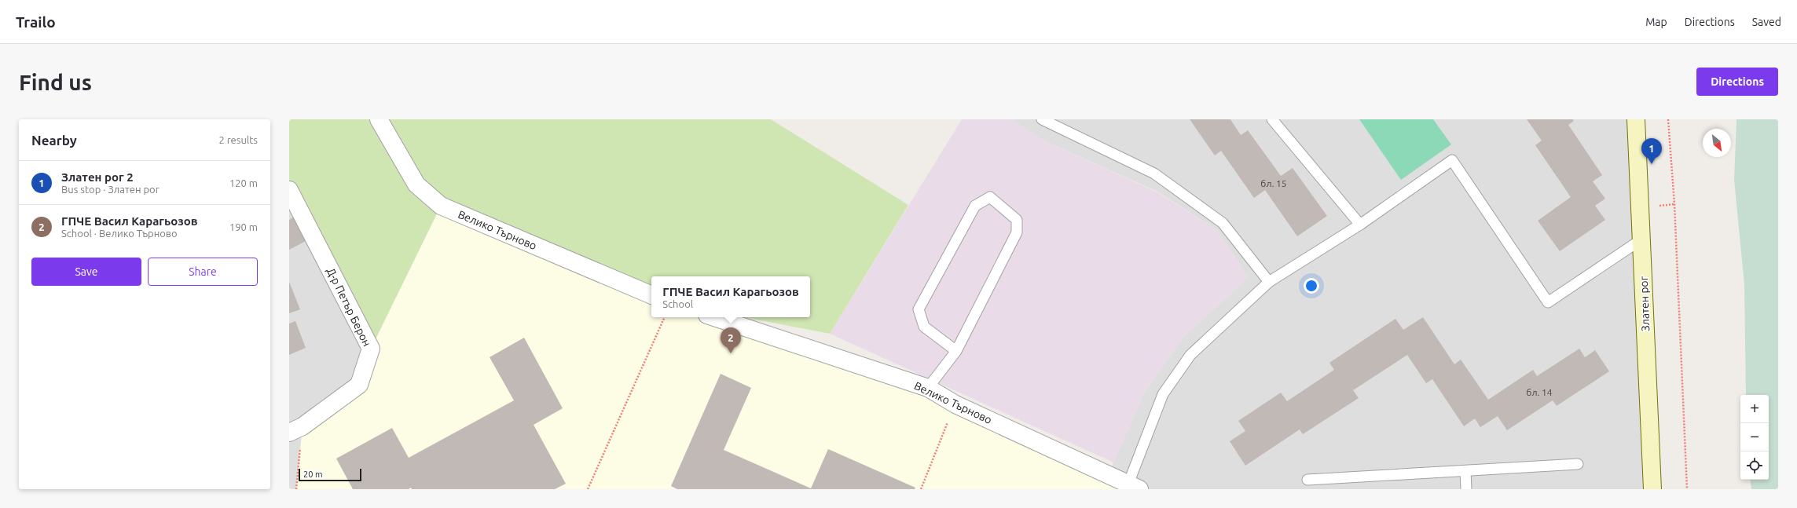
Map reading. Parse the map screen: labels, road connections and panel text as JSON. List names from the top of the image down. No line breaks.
{"streets":{"street":["Велико Търново","Златен рог","Д-р Петър Берон"]},"house_numbers":["бл. 15","бл. 14"],"scale_bar":"20 m","north":"bottom right","page":{"header":"Trailo","nav":["Map","Directions","Saved"],"buttons":["Directions",["Save","Share"]],"title":"Find us","heading":["Nearby","2 results"],"pins":["1","2"],"list":[{"mark":"1","name":"Златен рог 2","note":"Bus stop · Златен рог","value":"120 m"},{"mark":"2","name":"ГПЧЕ Васил Карагьозов","note":"School · Велико Търново","value":"190 m"}],"popup":["ГПЧЕ Васил Карагьозов","School"],"map_buttons":["+","−"],"scale":"20 m"}}
